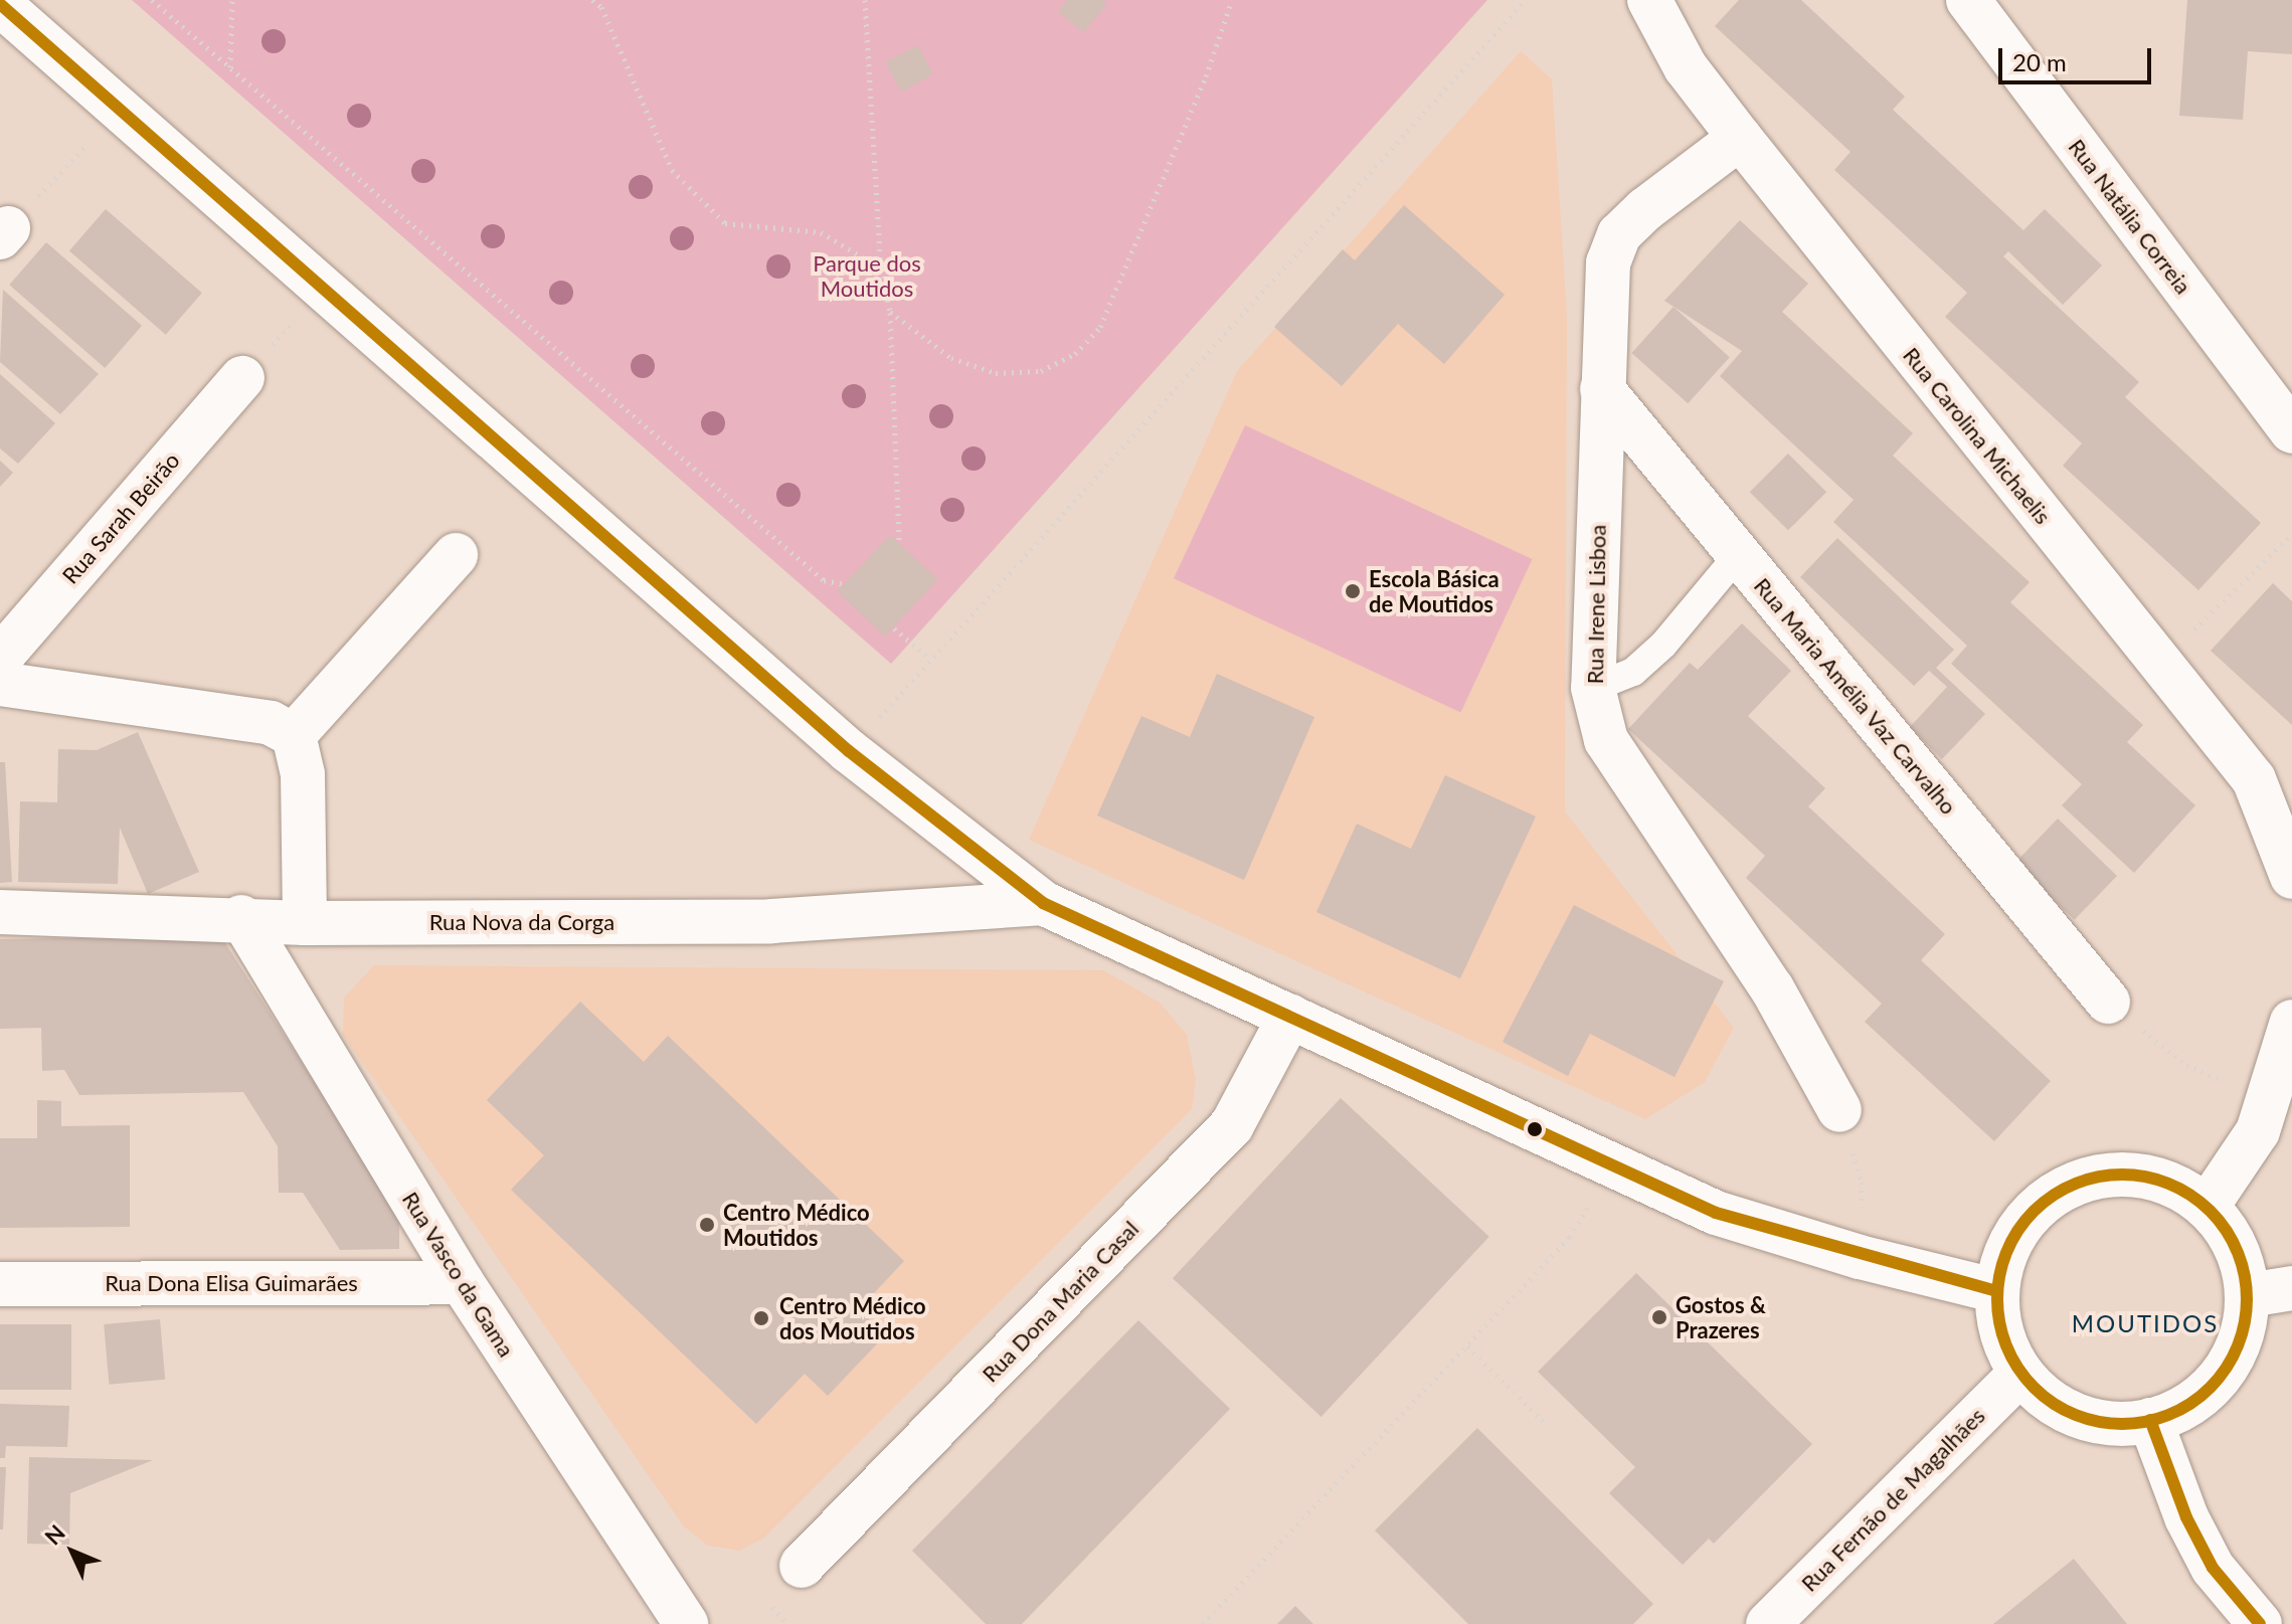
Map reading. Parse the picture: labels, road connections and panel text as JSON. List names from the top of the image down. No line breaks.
{"streets":{"street":["Rua Natália Correia","Rua Carolina Michaelis","Rua Sarah Beirão","Rua Irene Lisboa","Rua Maria Amélia Vaz Carvalho","Rua Nova da Corga","Rua Vasco da Gama","Rua Dona Elisa Guimarães","Rua Dona Maria Casal","Rua Fernão de Magalhães"]},"crossings":[["Rua Carolina Michaelis","Rua Irene Lisboa"],["Rua Irene Lisboa","Rua Maria Amélia Vaz Carvalho"],["Rua Nova da Corga","Rua Vasco da Gama"],["Rua Vasco da Gama","Rua Dona Elisa Guimarães"]],"districts":["MOUTIDOS"],"parks":["Parque dos Moutidos"],"places":["Escola Básica de Moutidos","Centro Médico Moutidos","Gostos & Prazeres","Centro Médico dos Moutidos"],"scale_bar":"20 m","north":"top left"}
